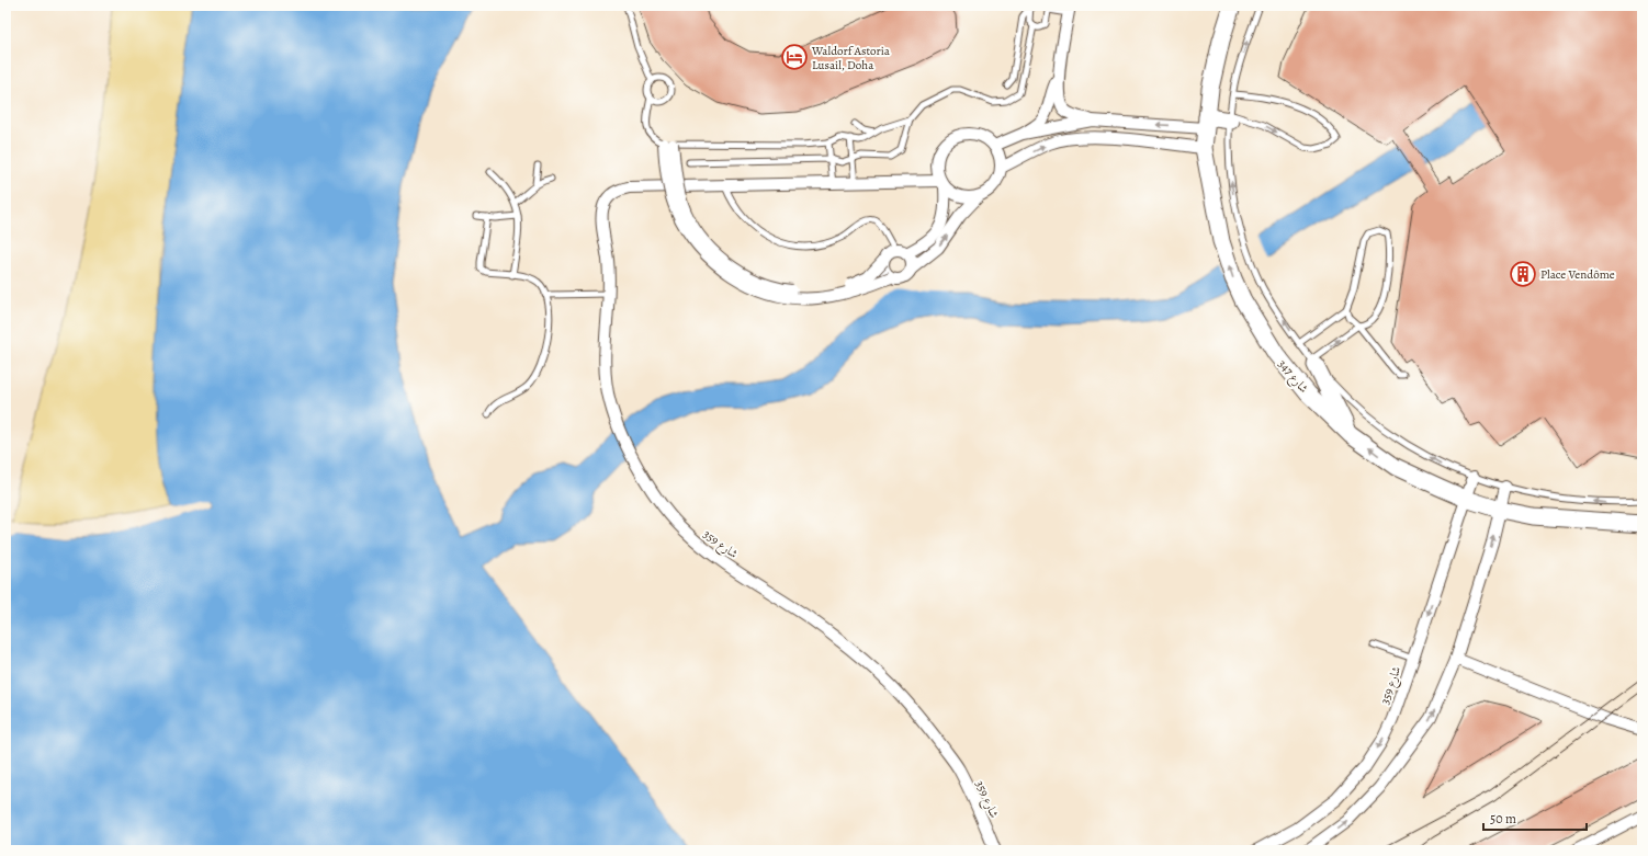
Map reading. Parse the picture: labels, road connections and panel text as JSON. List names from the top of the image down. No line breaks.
{"streets":{"main road":["شارع 347"],"street":["شارع 359"]},"crossings":[["شارع 347","شارع 359"]],"one_way":["شارع 347"],"places":{"hotel":["Waldorf Astoria Lusail, Doha"],"building":["Place Vendôme"]},"scale_bar":"50 m"}
